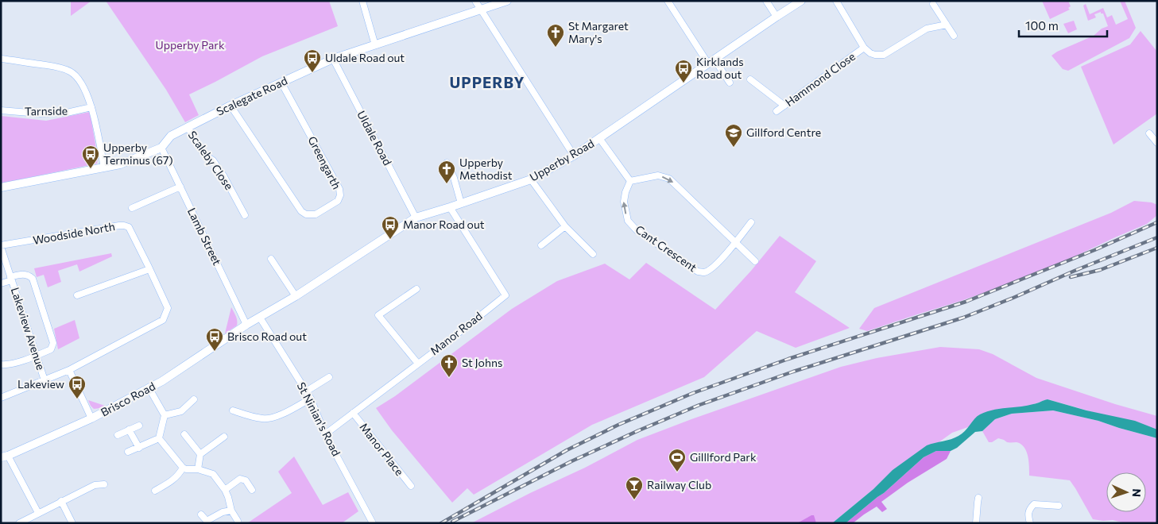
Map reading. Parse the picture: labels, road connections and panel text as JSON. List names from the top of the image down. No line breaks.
{"streets":{"street":["Hammond Close","Scalegate Road","Tarnside","Uldale Road","Scaleby Close","Upperby Road","Greengarth","Woodside North","Lamb Street","Cant Crescent","Lakeview Avenue","Manor Road","Brisco Road","St Ninian's Road","Manor Place"]},"crossings":[["Scalegate Road","Uldale Road"],["Scalegate Road","Scaleby Close"],["Scalegate Road","Greengarth"],["Scalegate Road","Lamb Street"],["Uldale Road","Upperby Road"],["Upperby Road","Lamb Street"],["Upperby Road","Manor Road"],["Upperby Road","Brisco Road"],["Upperby Road","St Ninian's Road"],["Woodside North","Lakeview Avenue"],["Lamb Street","Brisco Road"],["Manor Road","St Ninian's Road"],["Manor Road","Manor Place"]],"districts":["UPPERBY"],"parks":["Upperby Park"],"places":{"church":["St Margaret Mary's","Upperby Methodist","St Johns"],"bus stop":["Uldale Road out","Kirklands Road out","Upperby Terminus (67)","Manor Road out","Brisco Road out","Lakeview"],"school or university":["Gillford Centre"],"sports":["Gilllford Park"],"bar":["Railway Club"]},"scale_bar":"100 m","north":"right"}
